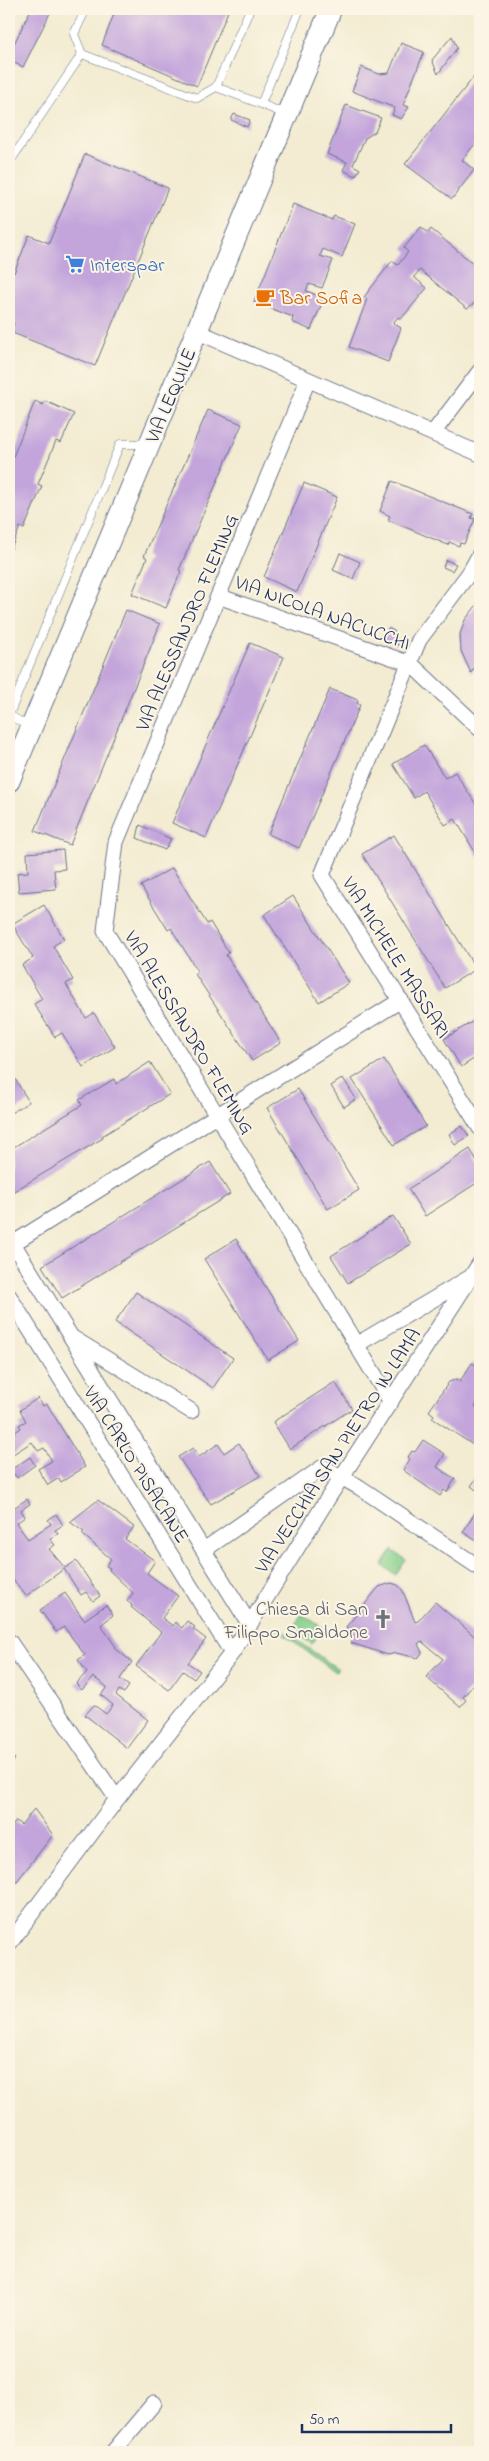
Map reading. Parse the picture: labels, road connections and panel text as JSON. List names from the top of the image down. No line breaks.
{"streets":{"main road":["VIA LEQUILE"],"street":["VIA NICOLA NACUCCHI","VIA ALESSANDRO FLEMING","VIA MICHELE MASSARI","VIA VECCHIA SAN PIETRO IN LAMA","VIA CARLO PISACANE"]},"crossings":[["VIA NICOLA NACUCCHI","VIA ALESSANDRO FLEMING"],["VIA NICOLA NACUCCHI","VIA MICHELE MASSARI"],["VIA ALESSANDRO FLEMING","VIA VECCHIA SAN PIETRO IN LAMA"],["VIA VECCHIA SAN PIETRO IN LAMA","VIA CARLO PISACANE"]],"places":{"supermarket":["Interspar"],"cafe":["Bar Sofia"],"church":["Chiesa di San Filippo Smaldone"]},"scale_bar":"50 m"}
